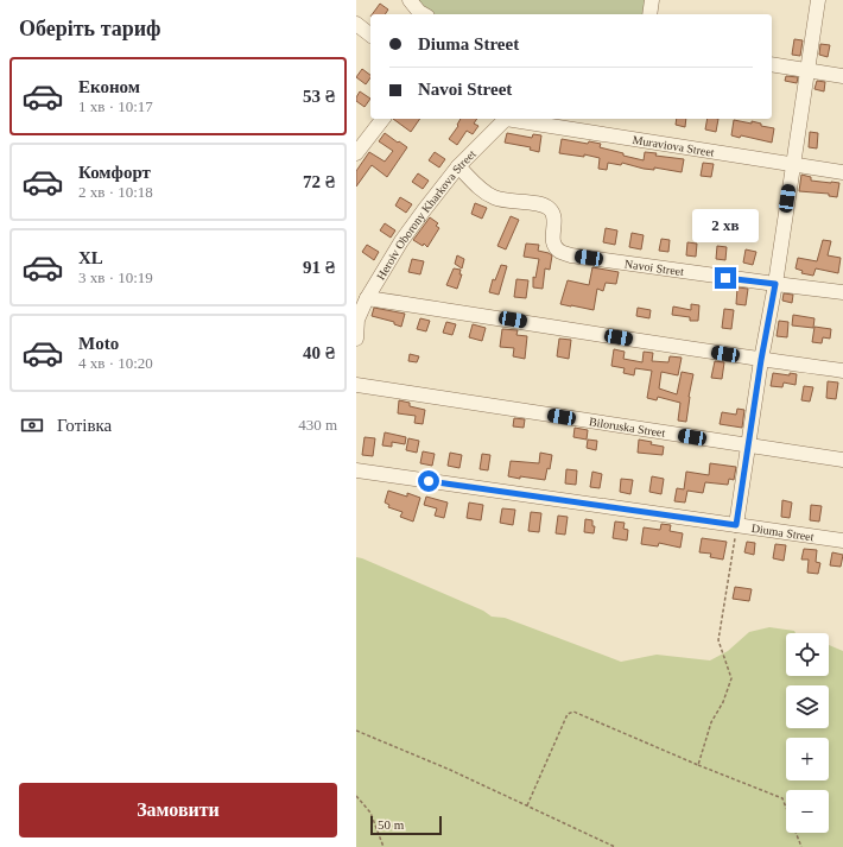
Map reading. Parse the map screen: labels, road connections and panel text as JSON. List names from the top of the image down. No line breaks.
{"streets":{"street":["Muraviova Street","Heroiv Oborony Kharkova Street","Navoi Street","Biloruska Street","Diuma Street"]},"crossings":[["Heroiv Oborony Kharkova Street","Navoi Street"]],"scale_bar":"50 m","page":{"heading":"Оберіть тариф","banner":["Diuma Street","Navoi Street"],"list":[{"name":"Економ","note":"1 хв · 10:17","value":"53 ₴"},{"name":"Комфорт","note":"2 хв · 10:18","value":"72 ₴"},{"name":"XL","note":"3 хв · 10:19","value":"91 ₴"},{"name":"Moto","note":"4 хв · 10:20","value":"40 ₴"}],"bubble":"2 хв","pay":["Готівка","430 m"],"map_buttons":["+","−"],"buttons":"Замовити","scale":"50 m"}}
